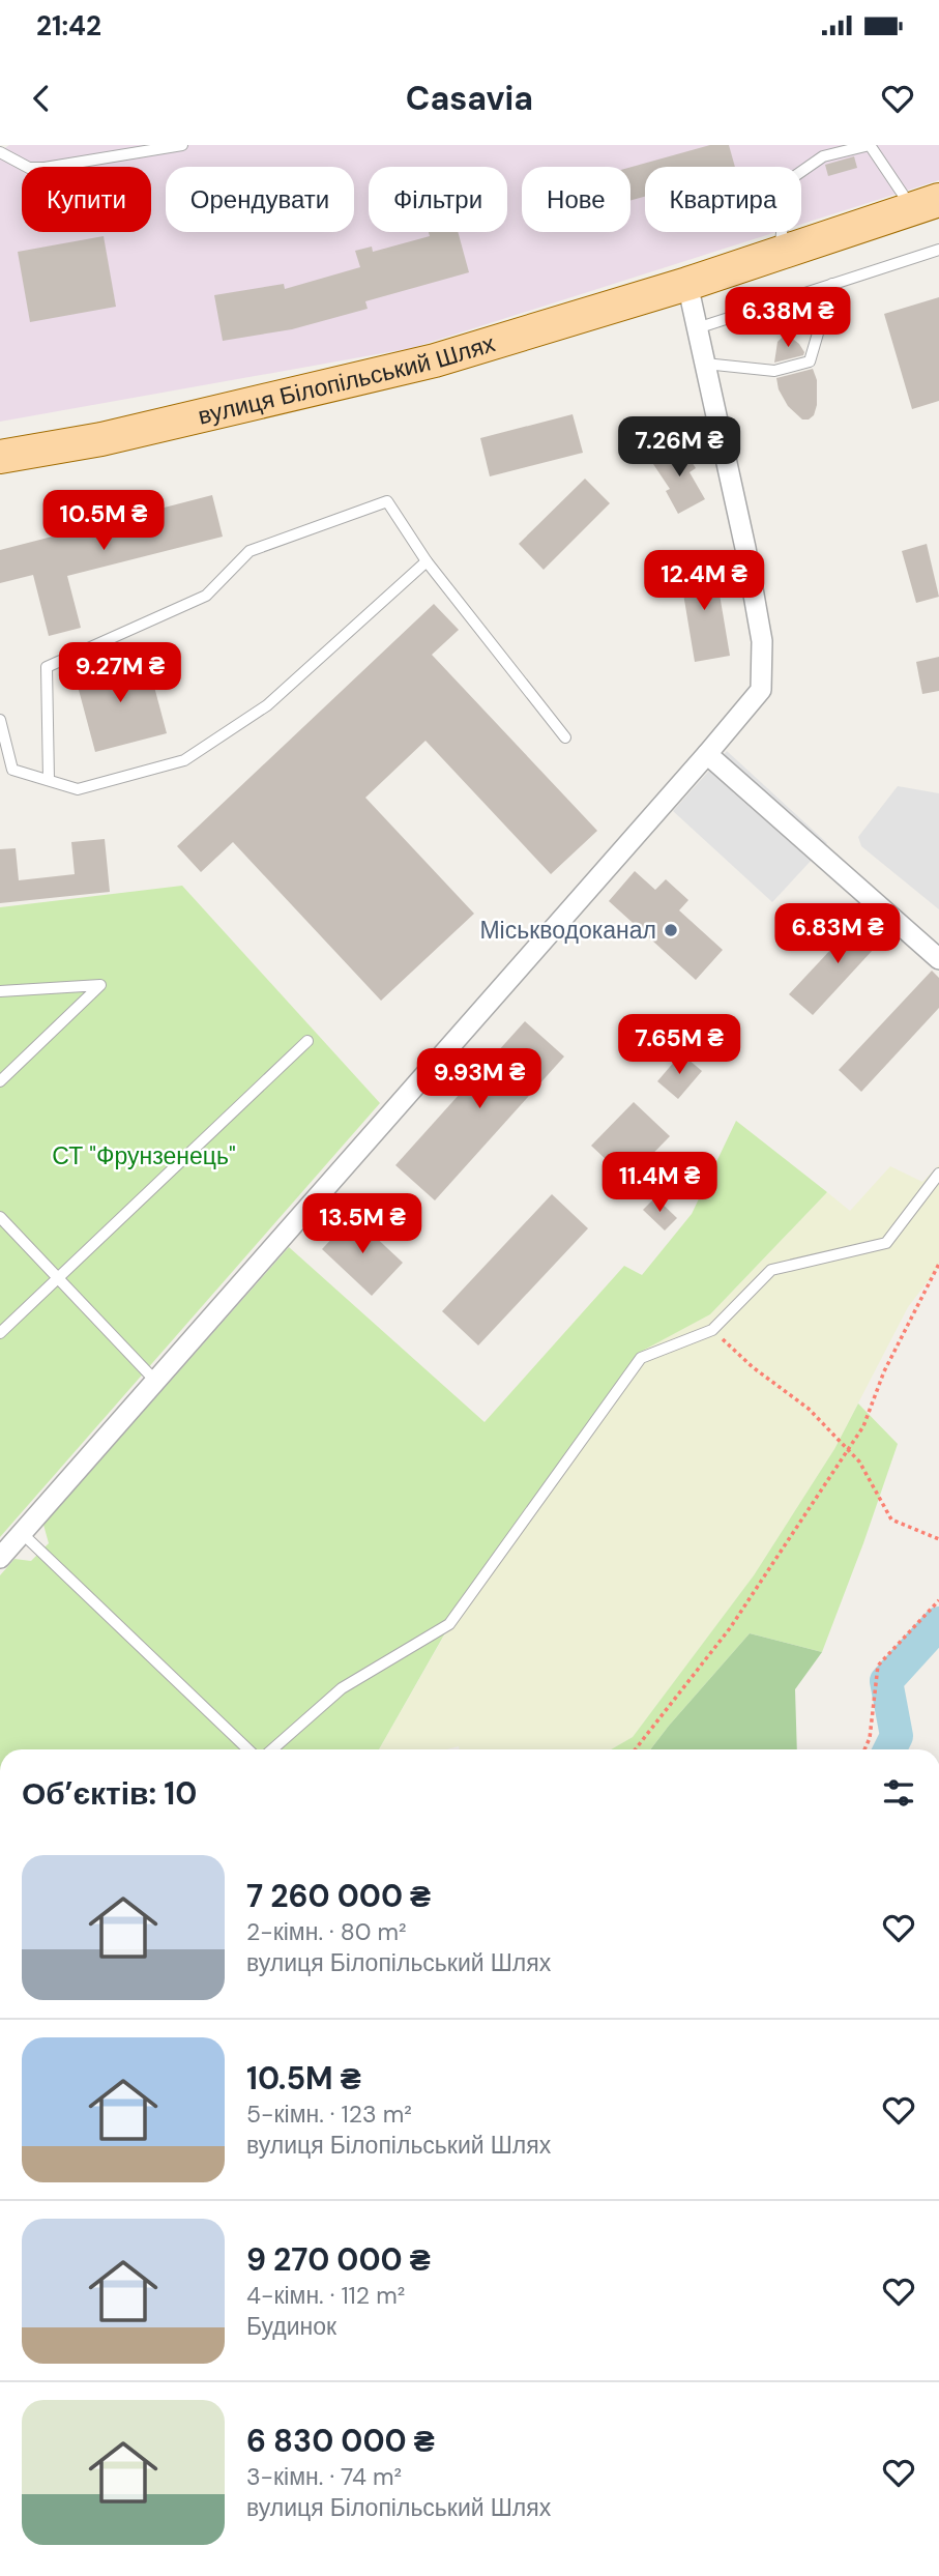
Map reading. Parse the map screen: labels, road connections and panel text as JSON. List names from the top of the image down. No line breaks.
{"streets":{"main road":["вулиця Білопільський Шлях"]},"parks":["СТ \"Фрунзенець\""],"places":["Міськводоканал"],"page":{"status":"21:42","header":"Casavia","chip":["Купити","Орендувати","Фільтри","Нове","Квартира"],"price":["6.38M ₴","7.26M ₴","10.5M ₴","12.4M ₴","9.27M ₴","6.83M ₴","7.65M ₴","9.93M ₴","11.4M ₴","13.5M ₴"],"heading":"Об’єктів: 10","list":[{"name":"7 260 000 ₴","note":"2-кімн. · 80 m² · вулиця Білопільський Шлях"},{"name":"10.5M ₴","note":"5-кімн. · 123 m² · вулиця Білопільський Шлях"},{"name":"9 270 000 ₴","note":"4-кімн. · 112 m² · Будинок"},{"name":"6 830 000 ₴","note":"3-кімн. · 74 m² · вулиця Білопільський Шлях"}]}}
